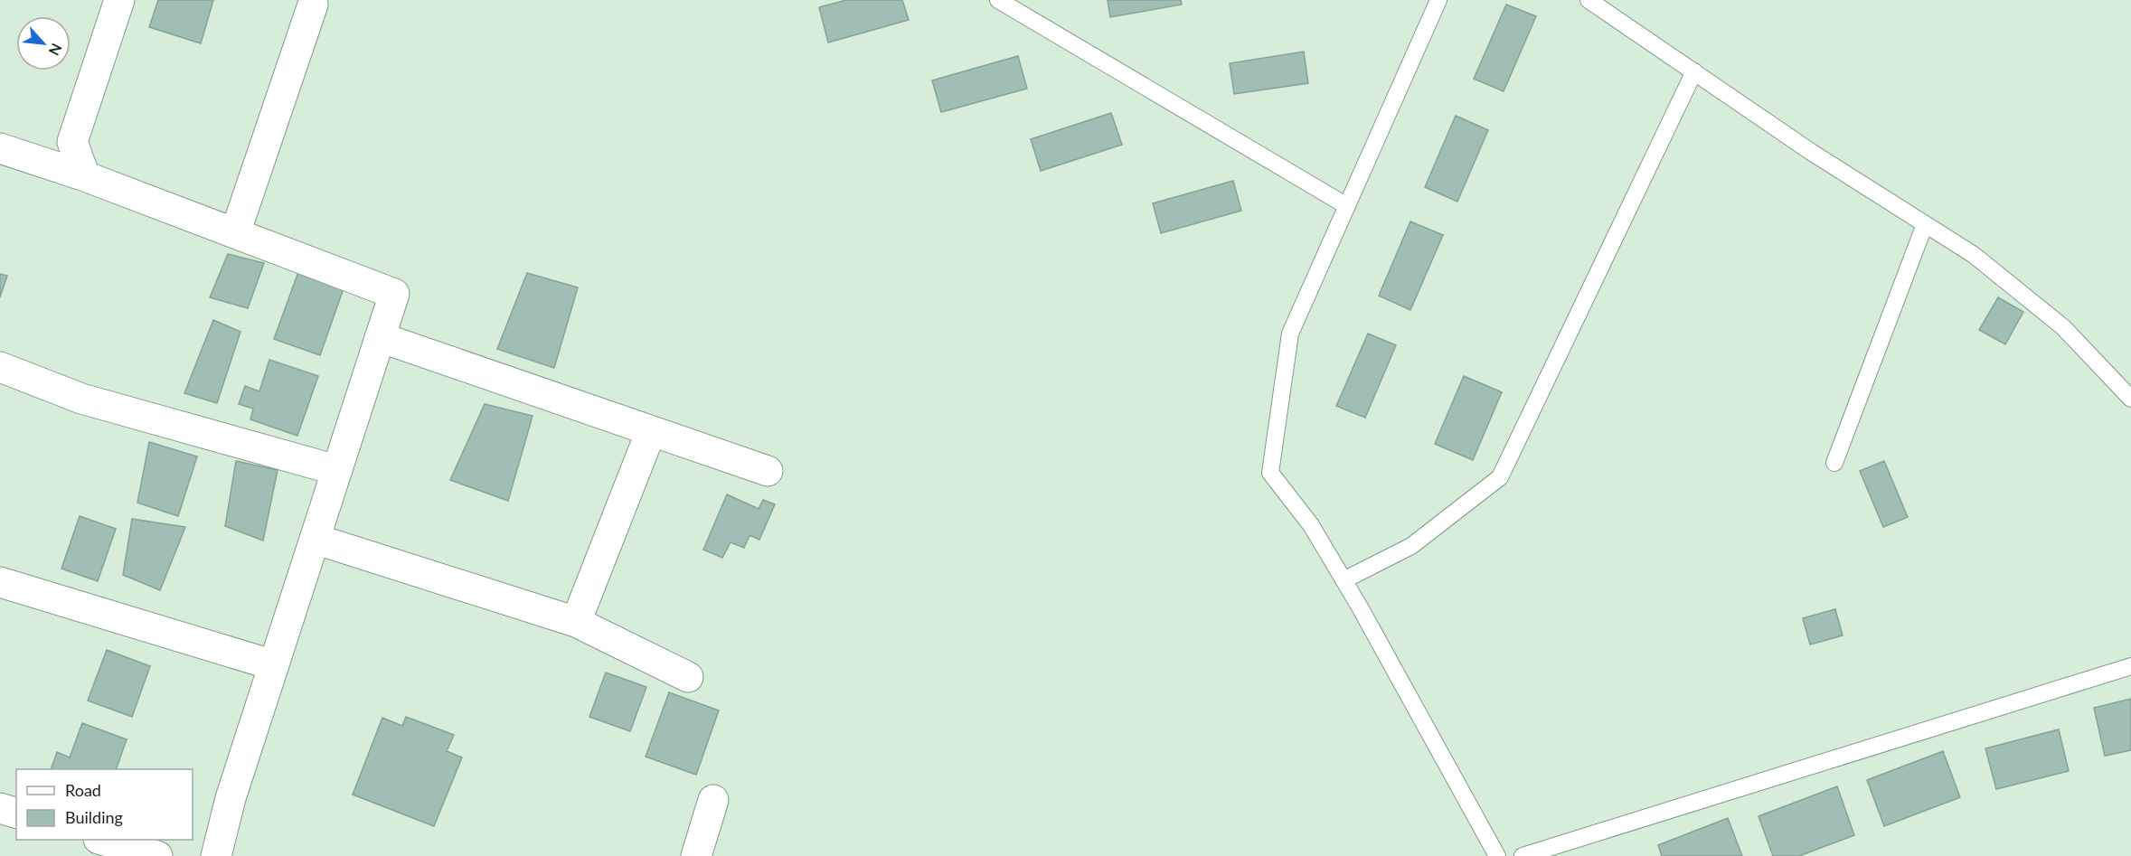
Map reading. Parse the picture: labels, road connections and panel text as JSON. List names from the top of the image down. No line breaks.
{"legend":["Road","Building"],"north":"bottom right"}
